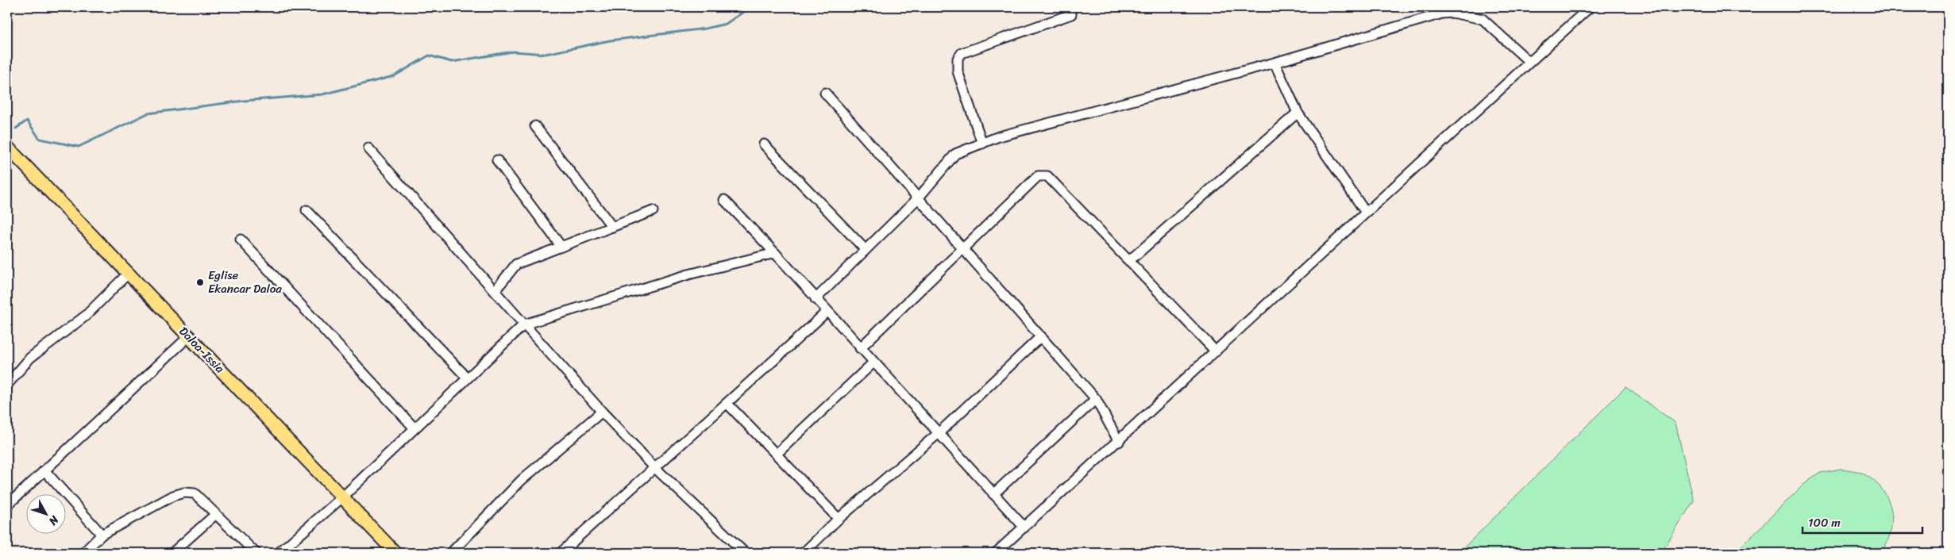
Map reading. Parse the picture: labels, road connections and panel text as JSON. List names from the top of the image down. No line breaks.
{"streets":{"main road":["Daloa-Issia"]},"places":["Eglise Ekancar Daloa"],"scale_bar":"100 m","north":"bottom right"}
